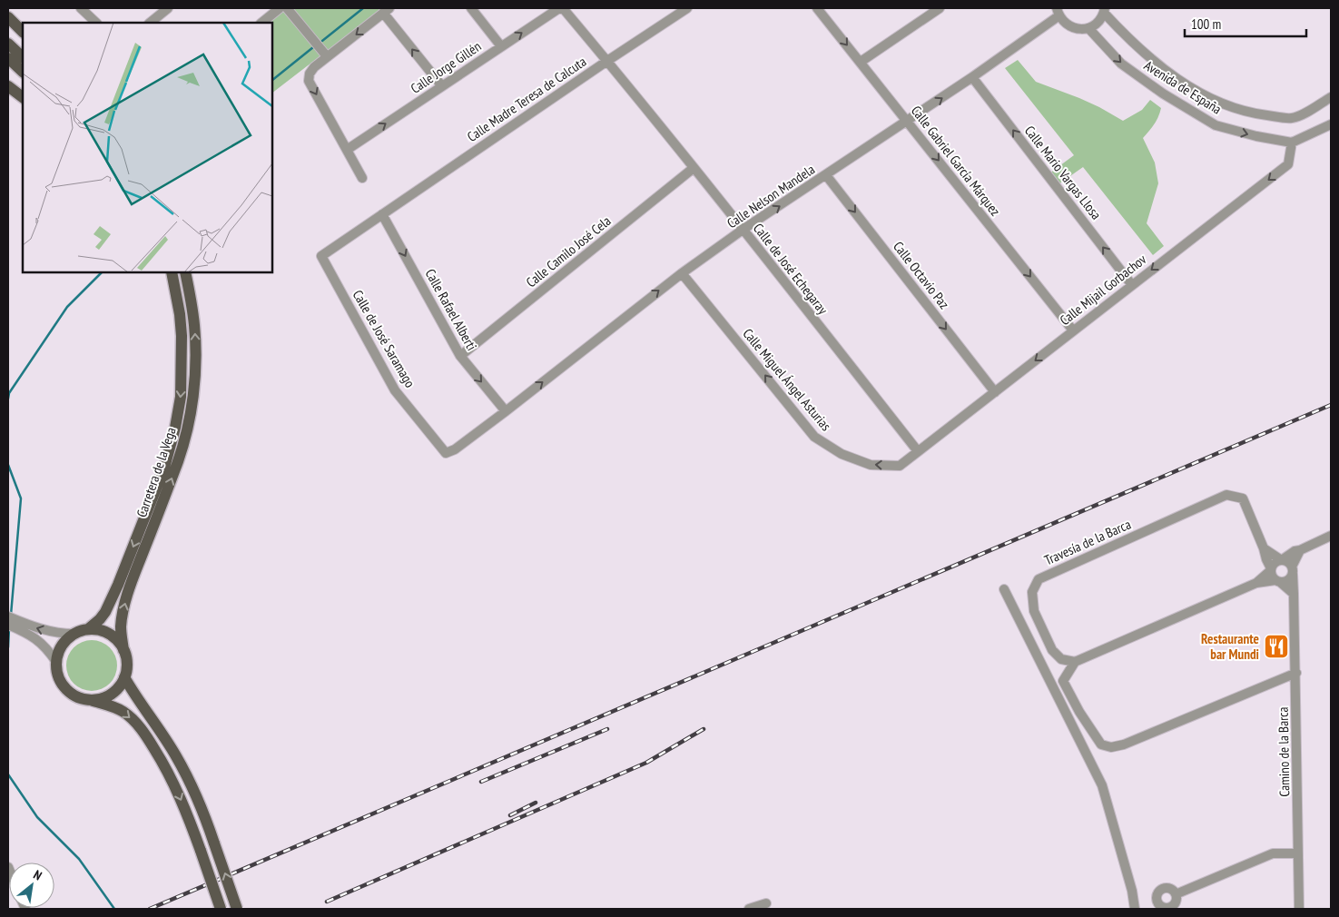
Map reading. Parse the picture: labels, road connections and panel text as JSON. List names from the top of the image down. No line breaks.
{"streets":{"main road":["Carretera de la Vega"],"street":["Calle Jorge Gillén","Avenida de España","Calle Madre Teresa de Calcuta","Calle Gabriel García Márquez","Calle Mario Vargas Llosa","Calle Nelson Mandela","Calle Camilo José Cela","Calle de José Echegaray","Calle Octavio Paz","Calle Mijail Gorbachov","Calle Rafael Alberti","Calle de José Saramago","Calle Miguel Ángel Asturias","Travesía de la Barca","Camino de la Barca"]},"crossings":[["Calle Jorge Gillén","Calle de José Echegaray"],["Avenida de España","Calle Mijail Gorbachov"],["Calle Madre Teresa de Calcuta","Calle de José Echegaray"],["Calle Madre Teresa de Calcuta","Calle Rafael Alberti"],["Calle Madre Teresa de Calcuta","Calle de José Saramago"],["Calle Gabriel García Márquez","Calle Nelson Mandela"],["Calle Gabriel García Márquez","Calle Mijail Gorbachov"],["Calle Mario Vargas Llosa","Calle Nelson Mandela"],["Calle Mario Vargas Llosa","Calle Mijail Gorbachov"],["Calle Nelson Mandela","Calle de José Echegaray"],["Calle Nelson Mandela","Calle Octavio Paz"],["Calle Nelson Mandela","Calle Rafael Alberti"],["Calle Nelson Mandela","Calle de José Saramago"],["Calle Nelson Mandela","Calle Miguel Ángel Asturias"],["Calle Camilo José Cela","Calle de José Echegaray"],["Calle Camilo José Cela","Calle Rafael Alberti"],["Calle de José Echegaray","Calle Mijail Gorbachov"],["Calle de José Echegaray","Calle Miguel Ángel Asturias"],["Calle Octavio Paz","Calle Mijail Gorbachov"],["Calle Mijail Gorbachov","Calle Miguel Ángel Asturias"],["Calle Rafael Alberti","Calle de José Saramago"]],"one_way":["Calle Jorge Gillén","Avenida de España","Calle Gabriel García Márquez","Calle Mario Vargas Llosa","Calle Nelson Mandela","Calle Octavio Paz","Calle Mijail Gorbachov","Calle Rafael Alberti","Calle Miguel Ángel Asturias"],"places":{"restaurant":["Restaurante bar Mundi"]},"scale_bar":"100 m","north":"top right"}
